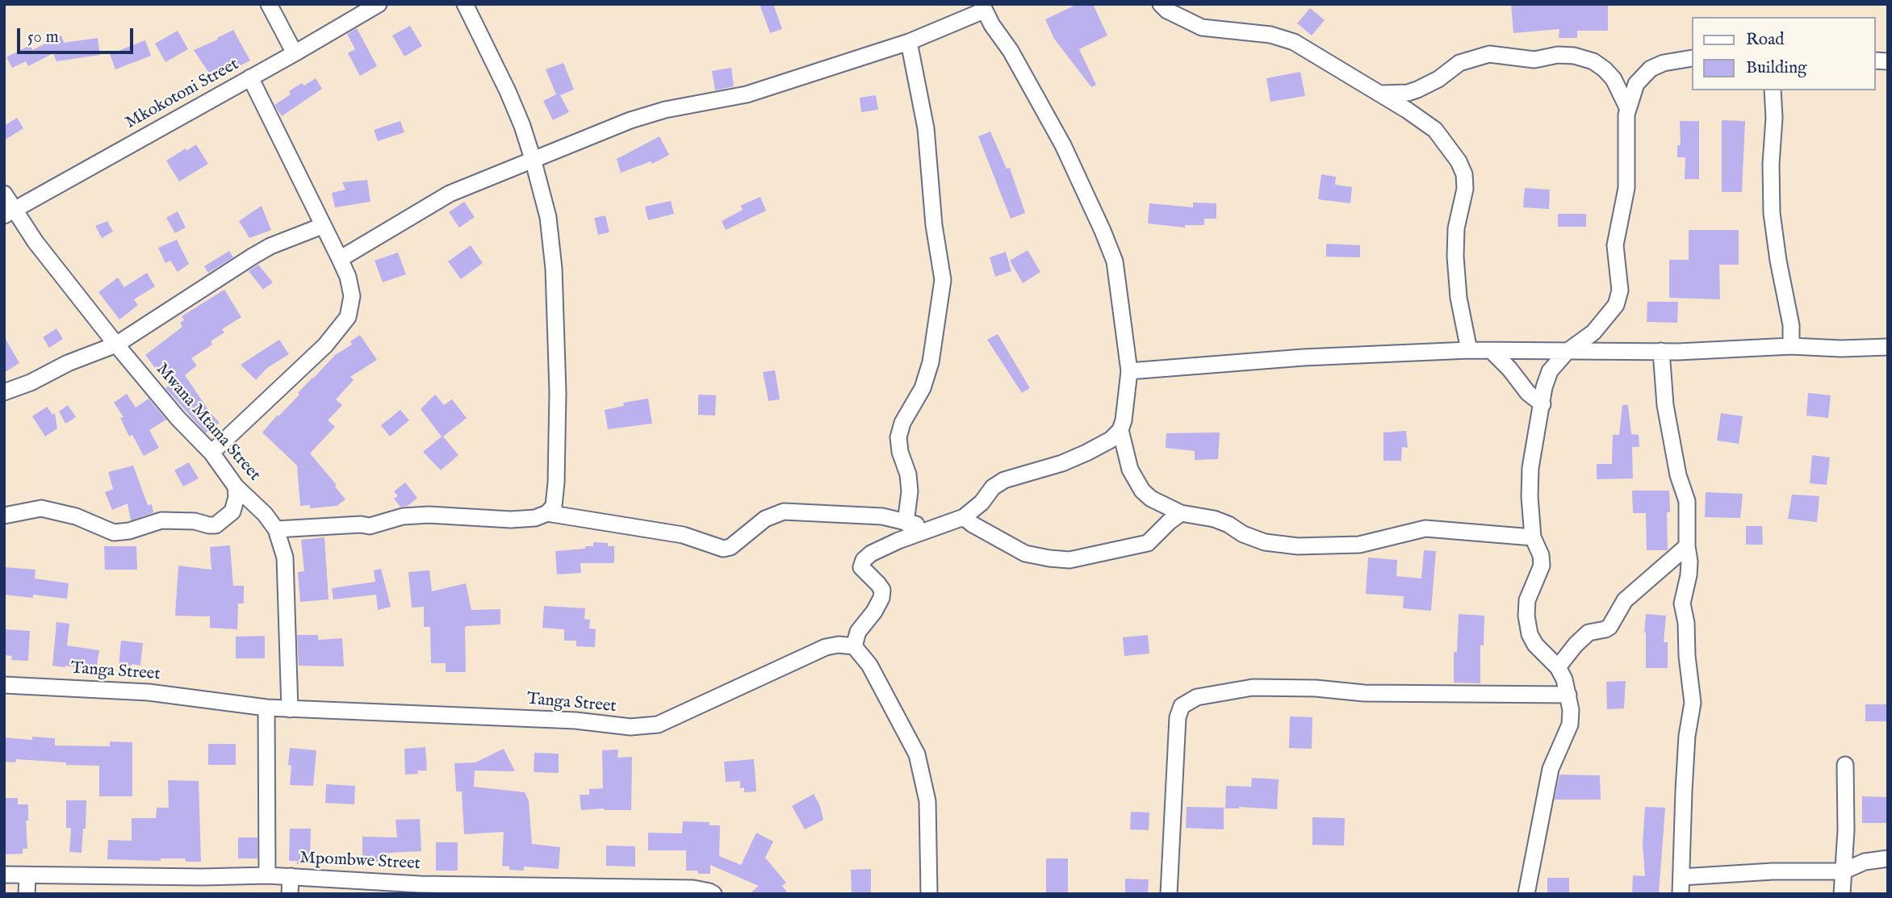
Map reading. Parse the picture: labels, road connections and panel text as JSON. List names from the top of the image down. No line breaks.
{"streets":{"street":["Mkokotoni Street","Mwana Mtama Street","Tanga Street","Mpombwe Street"]},"crossings":[["Mkokotoni Street","Mwana Mtama Street"],["Mwana Mtama Street","Tanga Street"]],"legend":["Road","Building"],"scale_bar":"50 m"}
